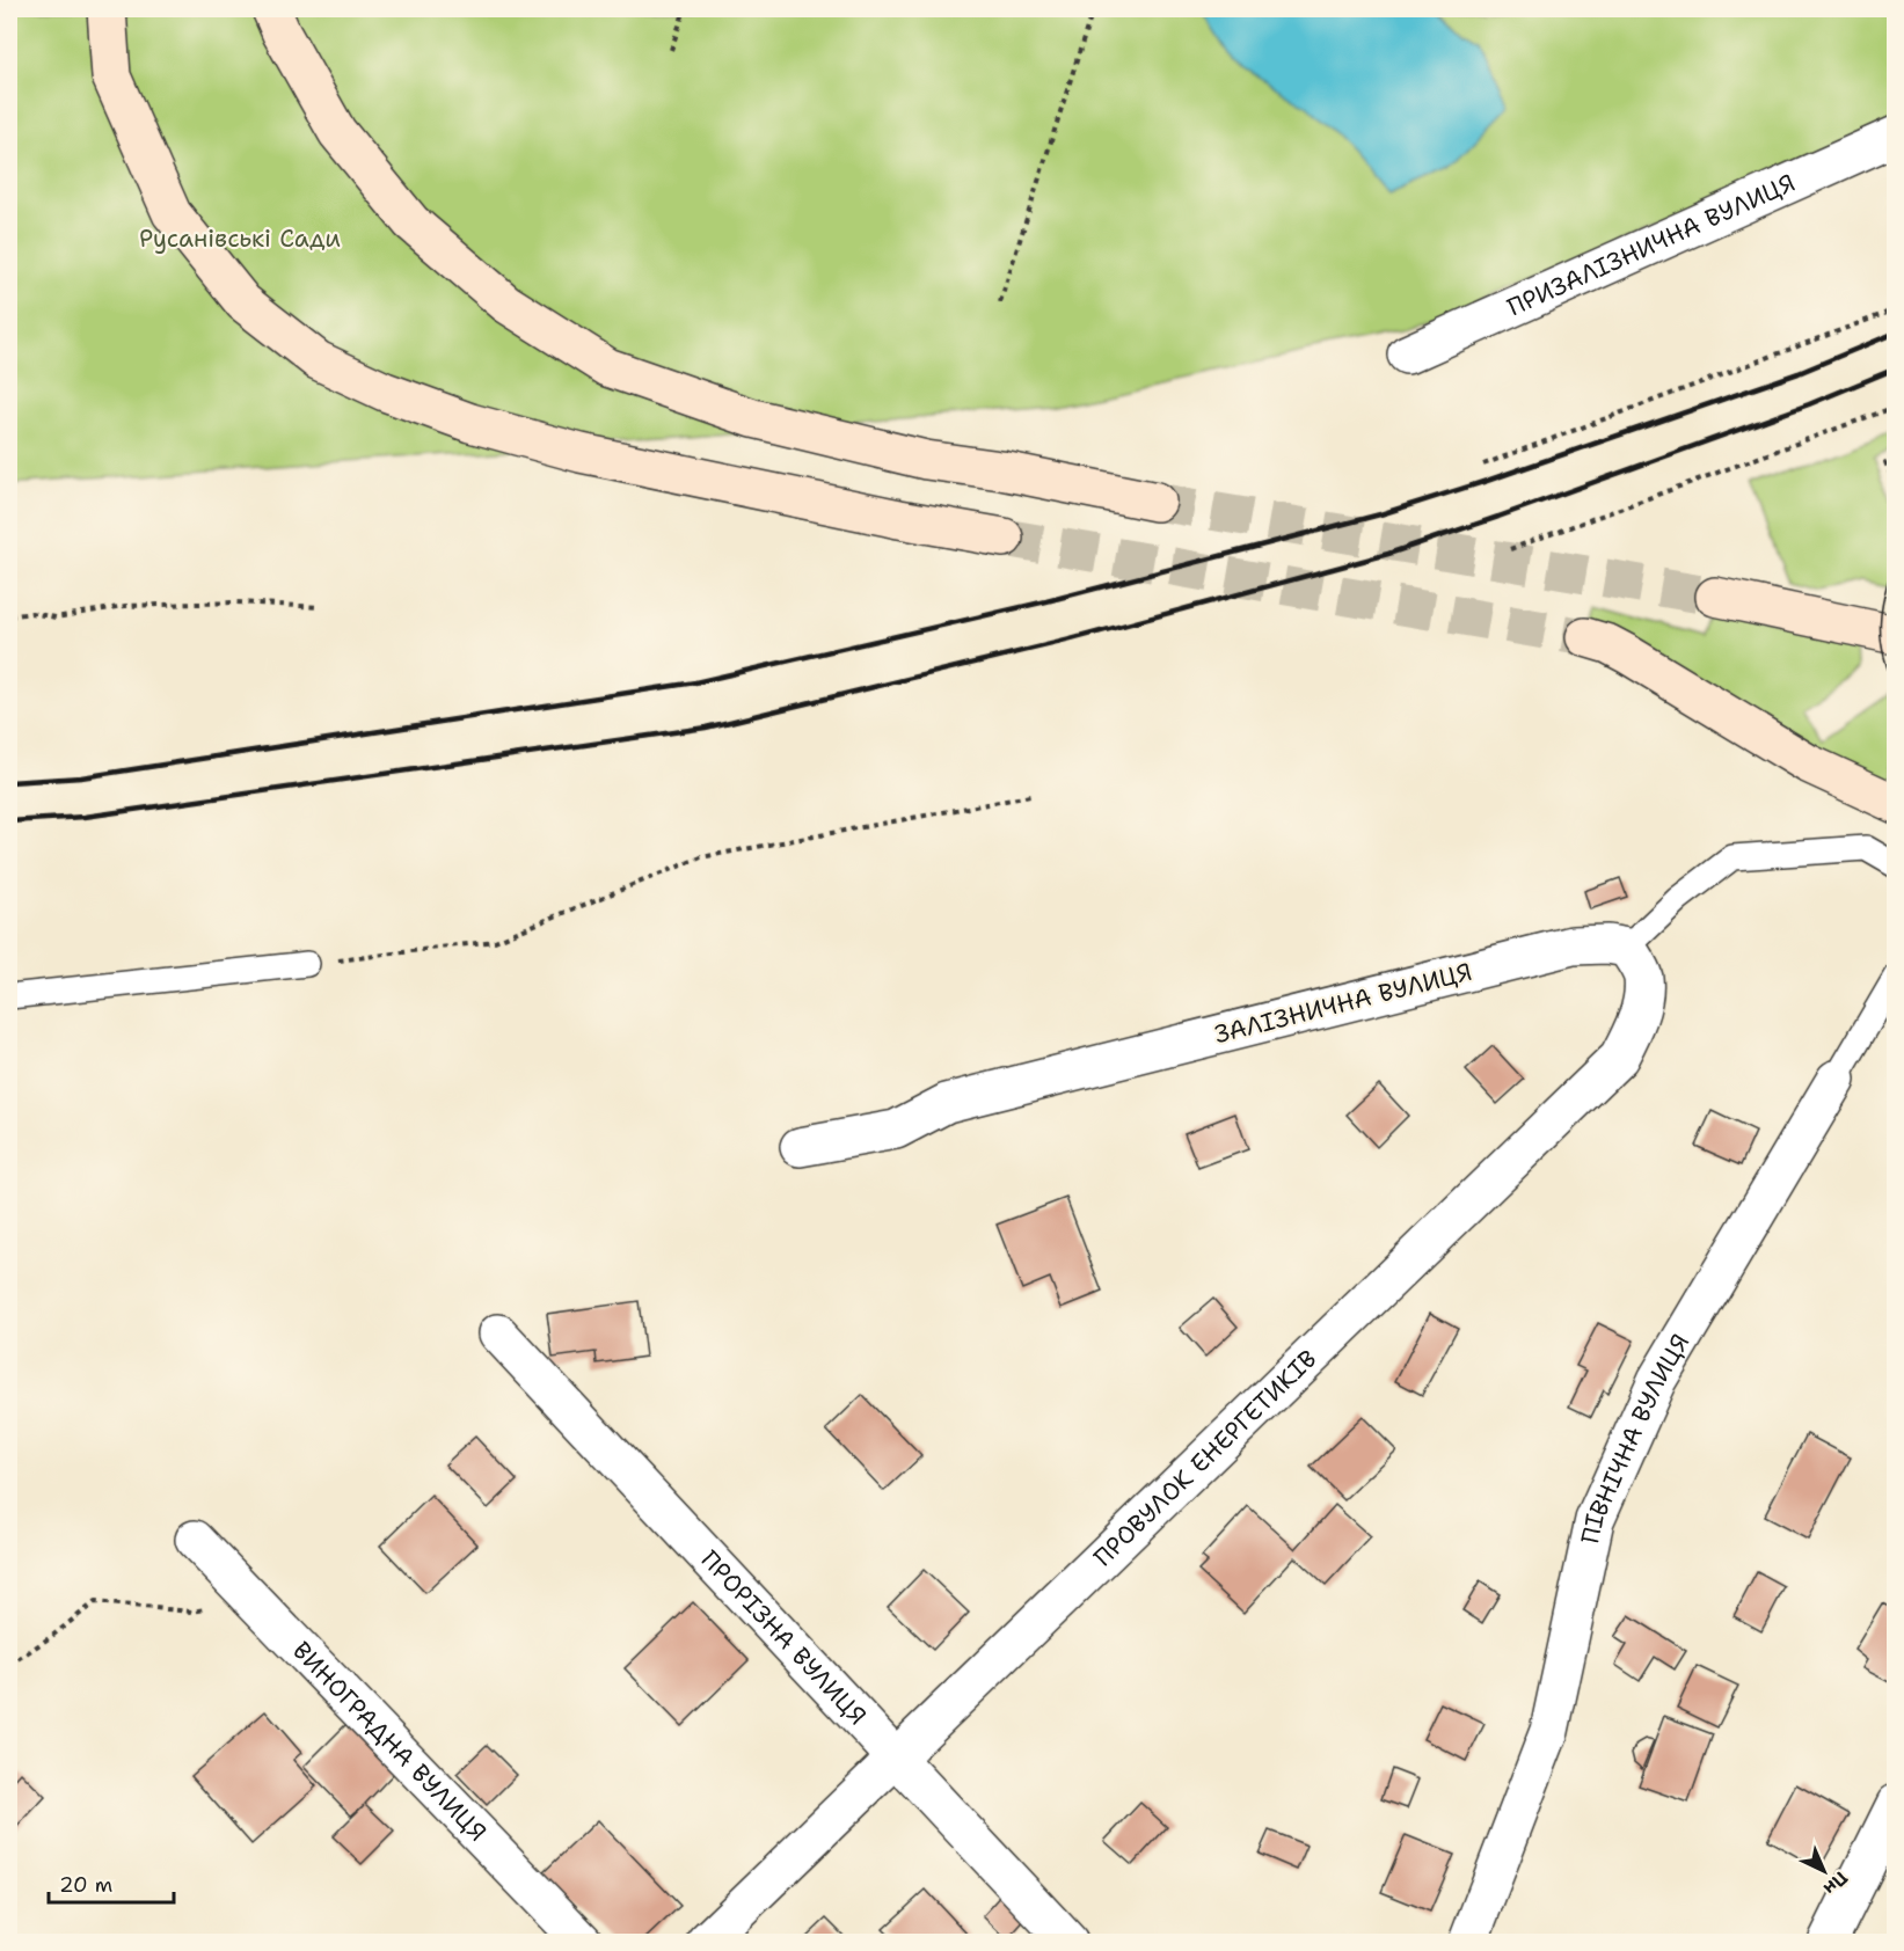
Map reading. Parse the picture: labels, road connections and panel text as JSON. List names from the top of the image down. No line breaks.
{"streets":{"street":["ПРИЗАЛІЗНИЧНА ВУЛИЦЯ","ЗАЛІЗНИЧНА ВУЛИЦЯ","ПІВНІЧНА ВУЛИЦЯ","ПРОВУЛОК ЕНЕРГЕТИКІВ","ПРОРІЗНА ВУЛИЦЯ","ВИНОГРАДНА ВУЛИЦЯ"]},"crossings":[["ЗАЛІЗНИЧНА ВУЛИЦЯ","ПРОВУЛОК ЕНЕРГЕТИКІВ"],["ПРОВУЛОК ЕНЕРГЕТИКІВ","ПРОРІЗНА ВУЛИЦЯ"]],"parks":["Русанівські Сади"],"scale_bar":"20 m","north":"bottom right"}
